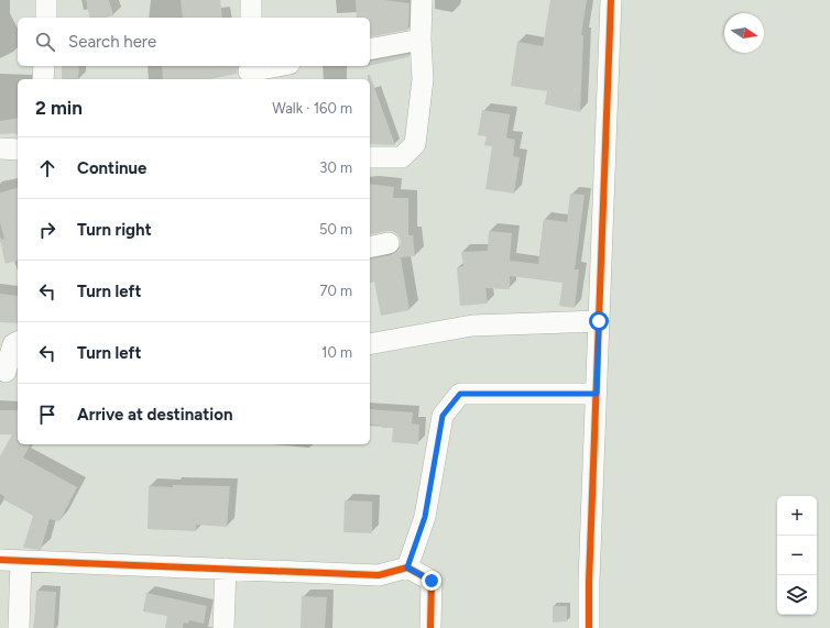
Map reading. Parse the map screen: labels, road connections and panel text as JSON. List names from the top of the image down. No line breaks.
{"north":"right","page":{"search":"Search here","heading":["2 min","Walk · 160 m"],"list":[["Continue","30 m"],["Turn right","50 m"],["Turn left","70 m"],["Turn left","10 m"],"Arrive at destination"],"map_buttons":["+","−"]}}
